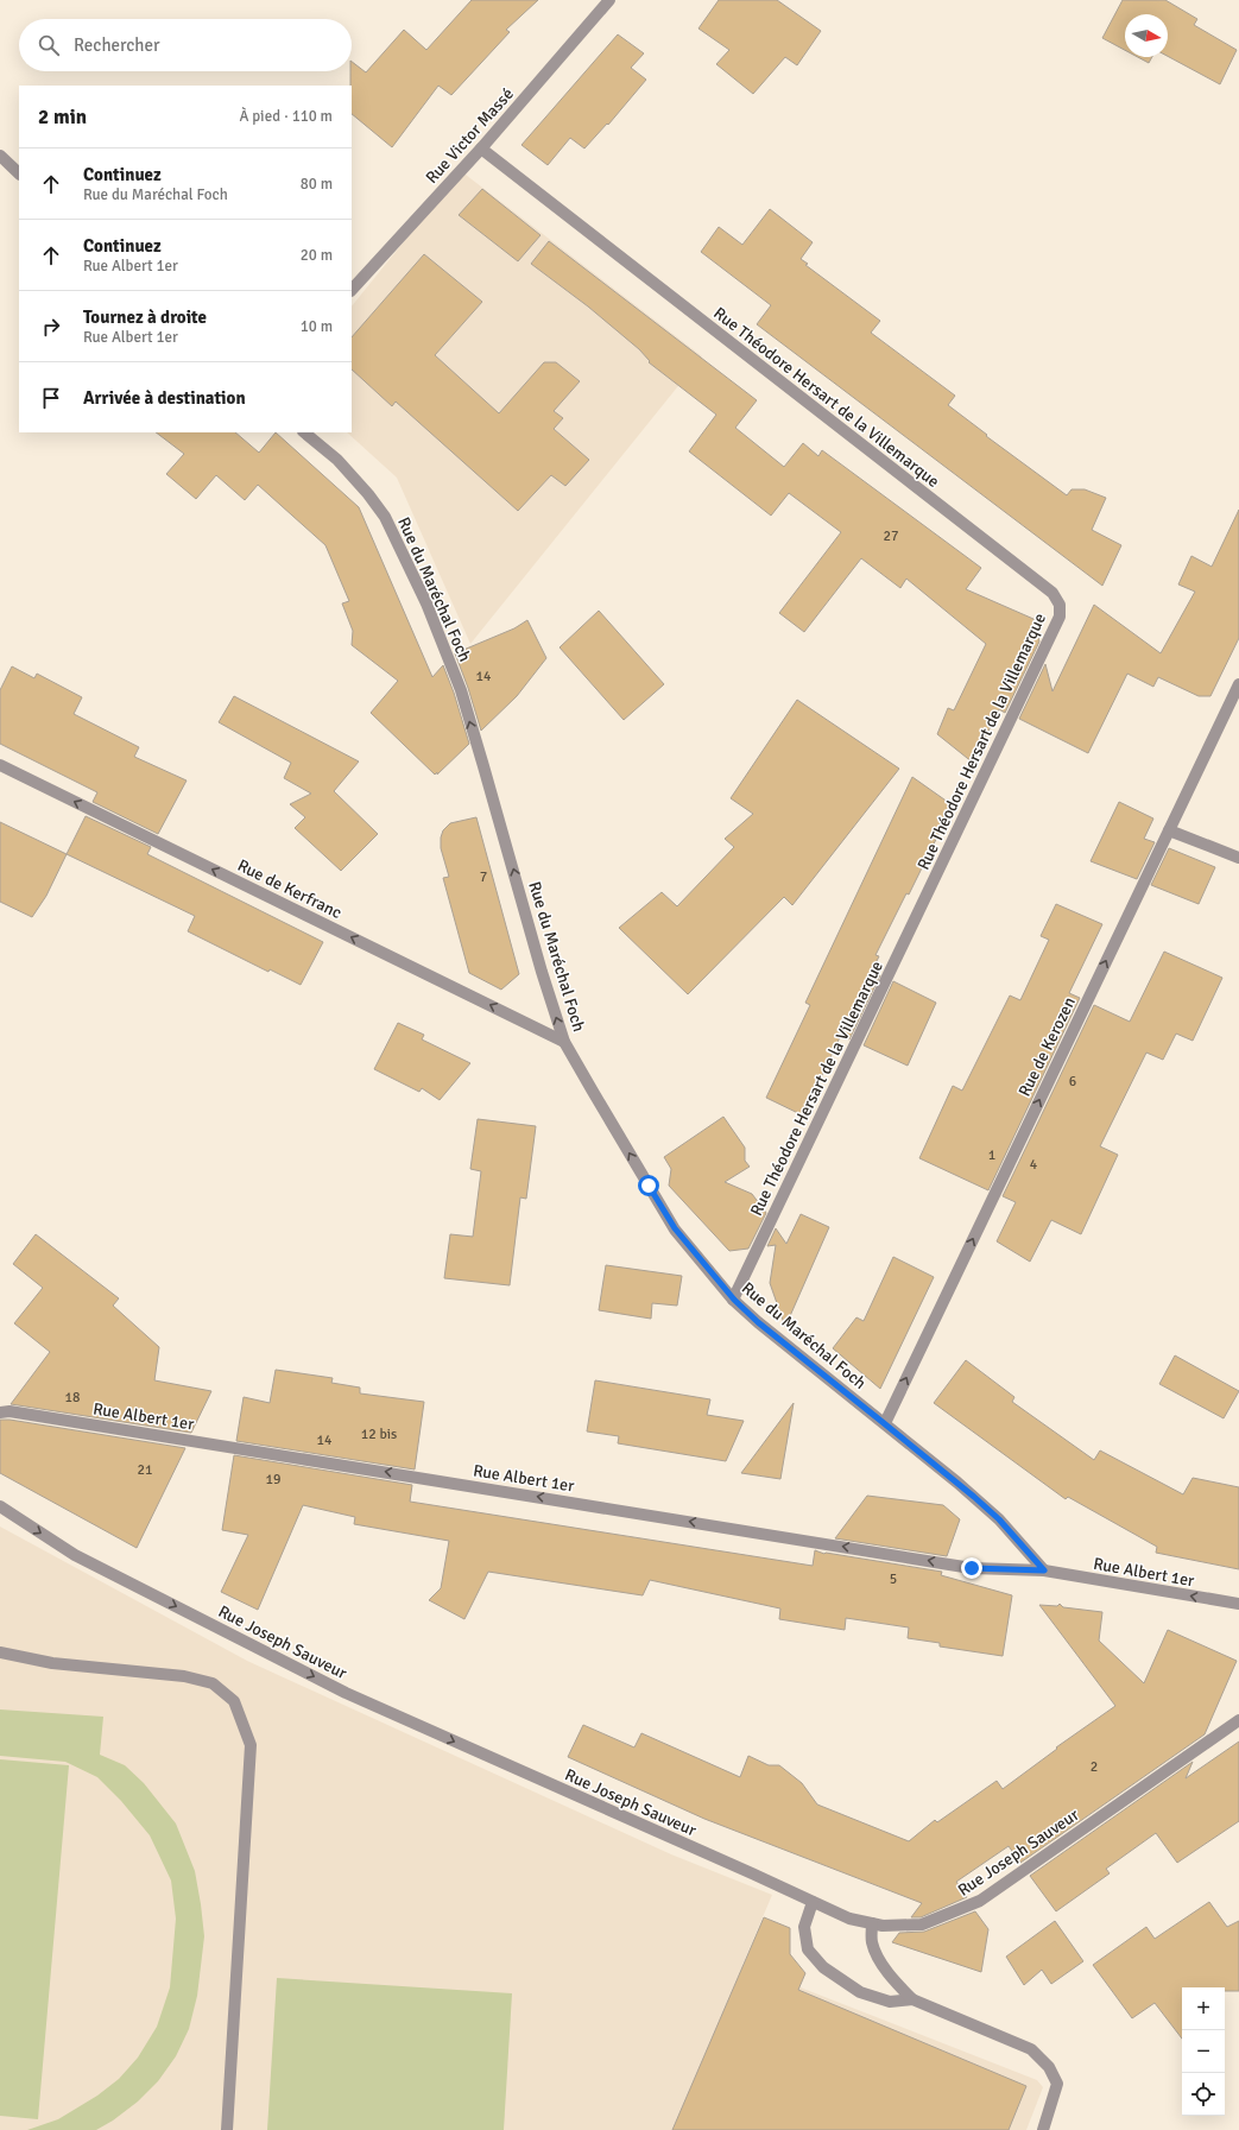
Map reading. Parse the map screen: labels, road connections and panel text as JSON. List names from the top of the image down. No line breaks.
{"streets":{"street":["Rue Victor Massé","Rue Théodore Hersart de la Villemarque","Rue du Maréchal Foch","Rue de Kerfranc","Rue de Kerozen","Rue Albert 1er","Rue Joseph Sauveur"]},"crossings":[["Rue Victor Massé","Rue Théodore Hersart de la Villemarque"],["Rue Théodore Hersart de la Villemarque","Rue du Maréchal Foch"],["Rue du Maréchal Foch","Rue de Kerfranc"],["Rue du Maréchal Foch","Rue de Kerozen"],["Rue du Maréchal Foch","Rue Albert 1er"]],"one_way":["Rue du Maréchal Foch","Rue de Kerfranc","Rue de Kerozen","Rue Albert 1er","Rue Joseph Sauveur"],"house_numbers":["27","14","7","6","1","4","18","12 bis","14","21","19","5","2"],"north":"right","page":{"search":"Rechercher","heading":["2 min","À pied · 110 m"],"list":[["Continuez","Rue du Maréchal Foch","80 m"],["Continuez","Rue Albert 1er","20 m"],["Tournez à droite","Rue Albert 1er","10 m"],"Arrivée à destination"],"map_buttons":["+","−"]}}
